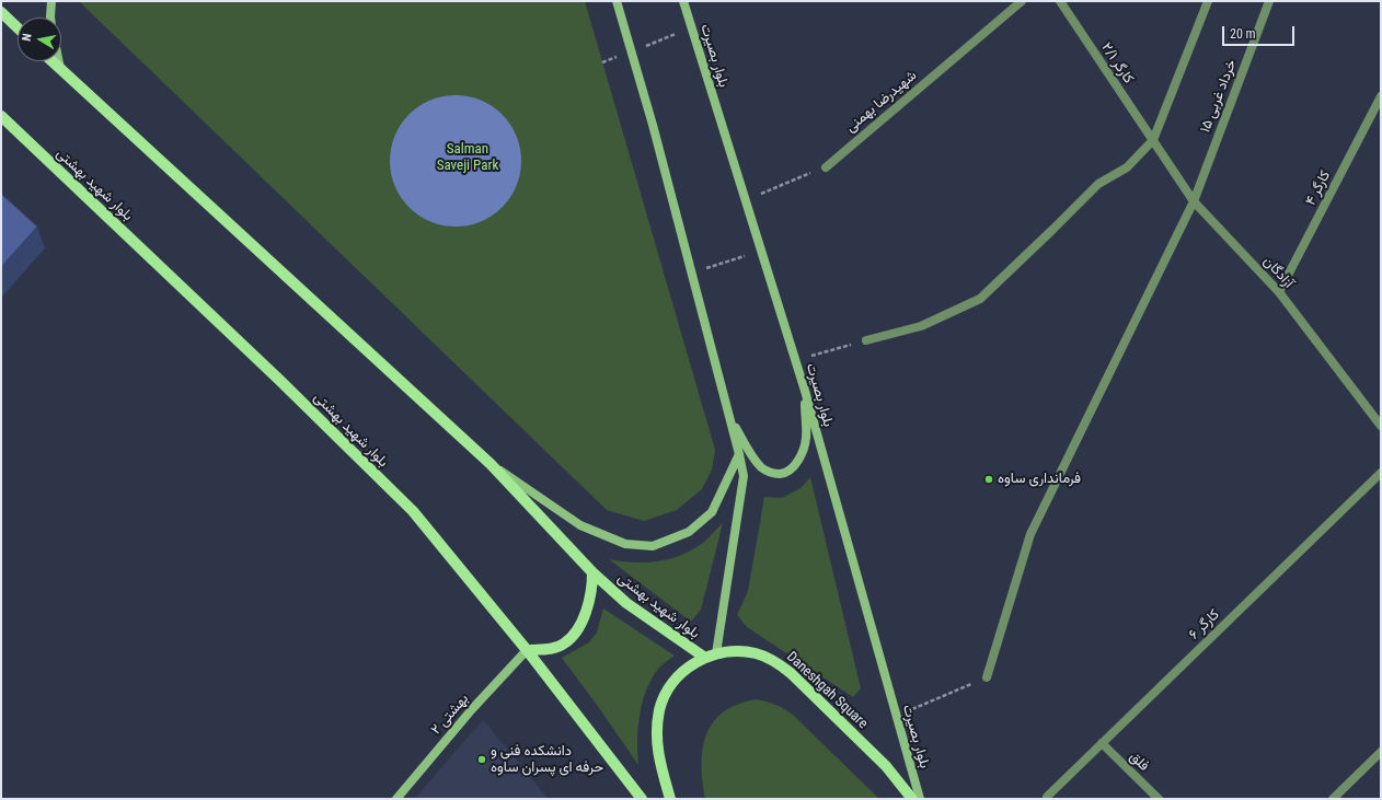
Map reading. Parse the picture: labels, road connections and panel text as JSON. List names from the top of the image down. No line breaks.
{"streets":{"main road":["بلوار بصیرت","بلوار شهید بهشتی","Daneshgah Square","بهشتی ۲"],"street":["کارگر ۲/۱","۱۵ خرداد غربی","شهیدرضا بهمنی","کارگر ۴","آزادگان","کارگر ۶","فلق"]},"crossings":[["کارگر ۲/۱","آزادگان"],["۱۵ خرداد غربی","آزادگان"],["بلوار شهید بهشتی","Daneshgah Square"],["بلوار شهید بهشتی","بهشتی ۲"],["کارگر ۴","آزادگان"],["کارگر ۶","فلق"]],"parks":["Salman Saveji Park"],"places":["فرمانداری ساوه","دانشکده فنی و حرفه ای پسران ساوه"],"scale_bar":"20 m","north":"left"}
